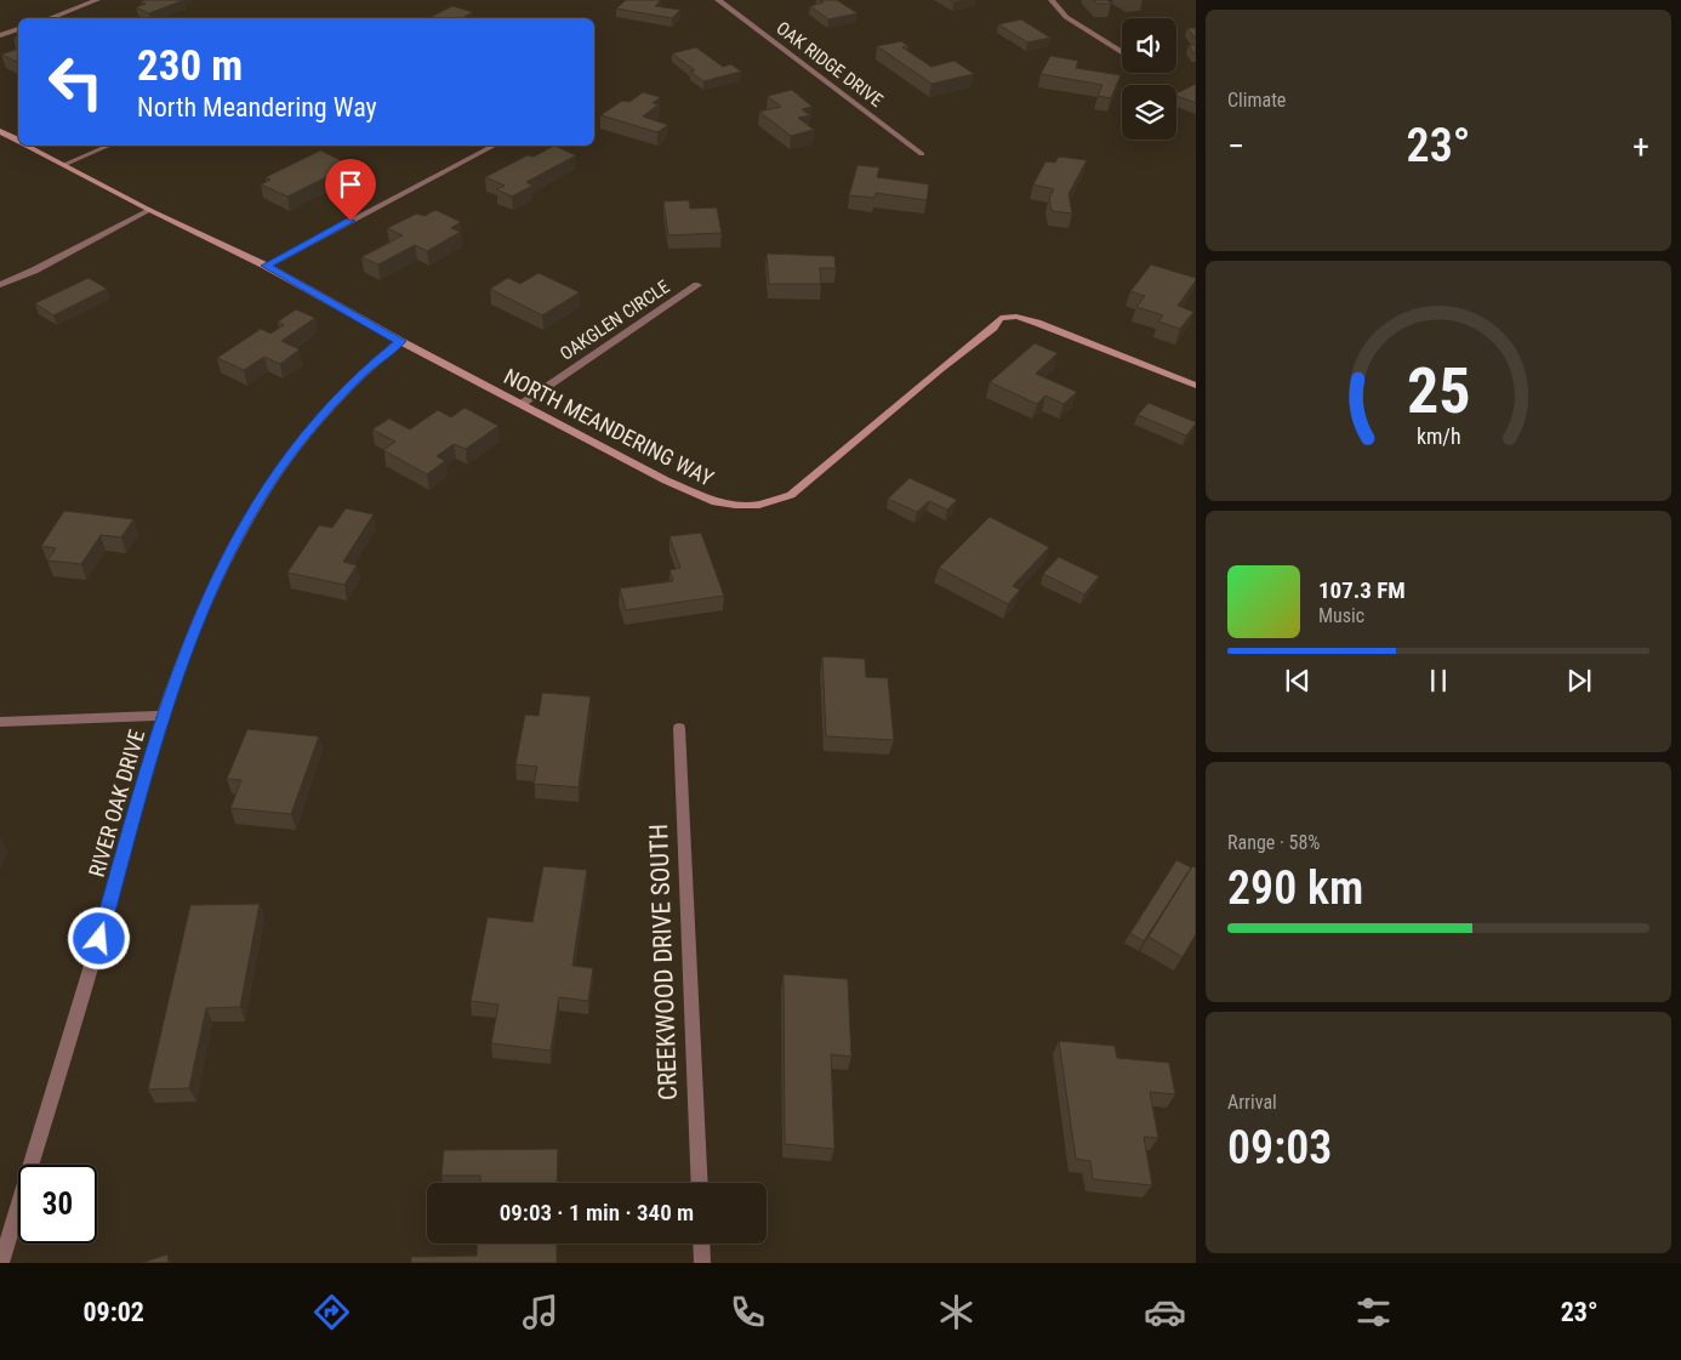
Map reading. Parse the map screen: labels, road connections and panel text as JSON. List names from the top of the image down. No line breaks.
{"streets":{"street":["OAK RIDGE DRIVE","OAKGLEN CIRCLE","NORTH MEANDERING WAY","RIVER OAK DRIVE","CREEKWOOD DRIVE SOUTH"]},"crossings":[["OAKGLEN CIRCLE","NORTH MEANDERING WAY"],["NORTH MEANDERING WAY","RIVER OAK DRIVE"]],"page":{"tile":["Climate",["Range · 58%","290 km"],["Arrival","09:03"]],"turn":["230 m","North Meandering Way"],"heat":["−","23°","+"],"song":["107.3 FM","Music"],"limit":"30","trip":"09:03 · 1 min · 340 m","tabs":["09:02","23°"],"gauge":["25","km/h"]}}
